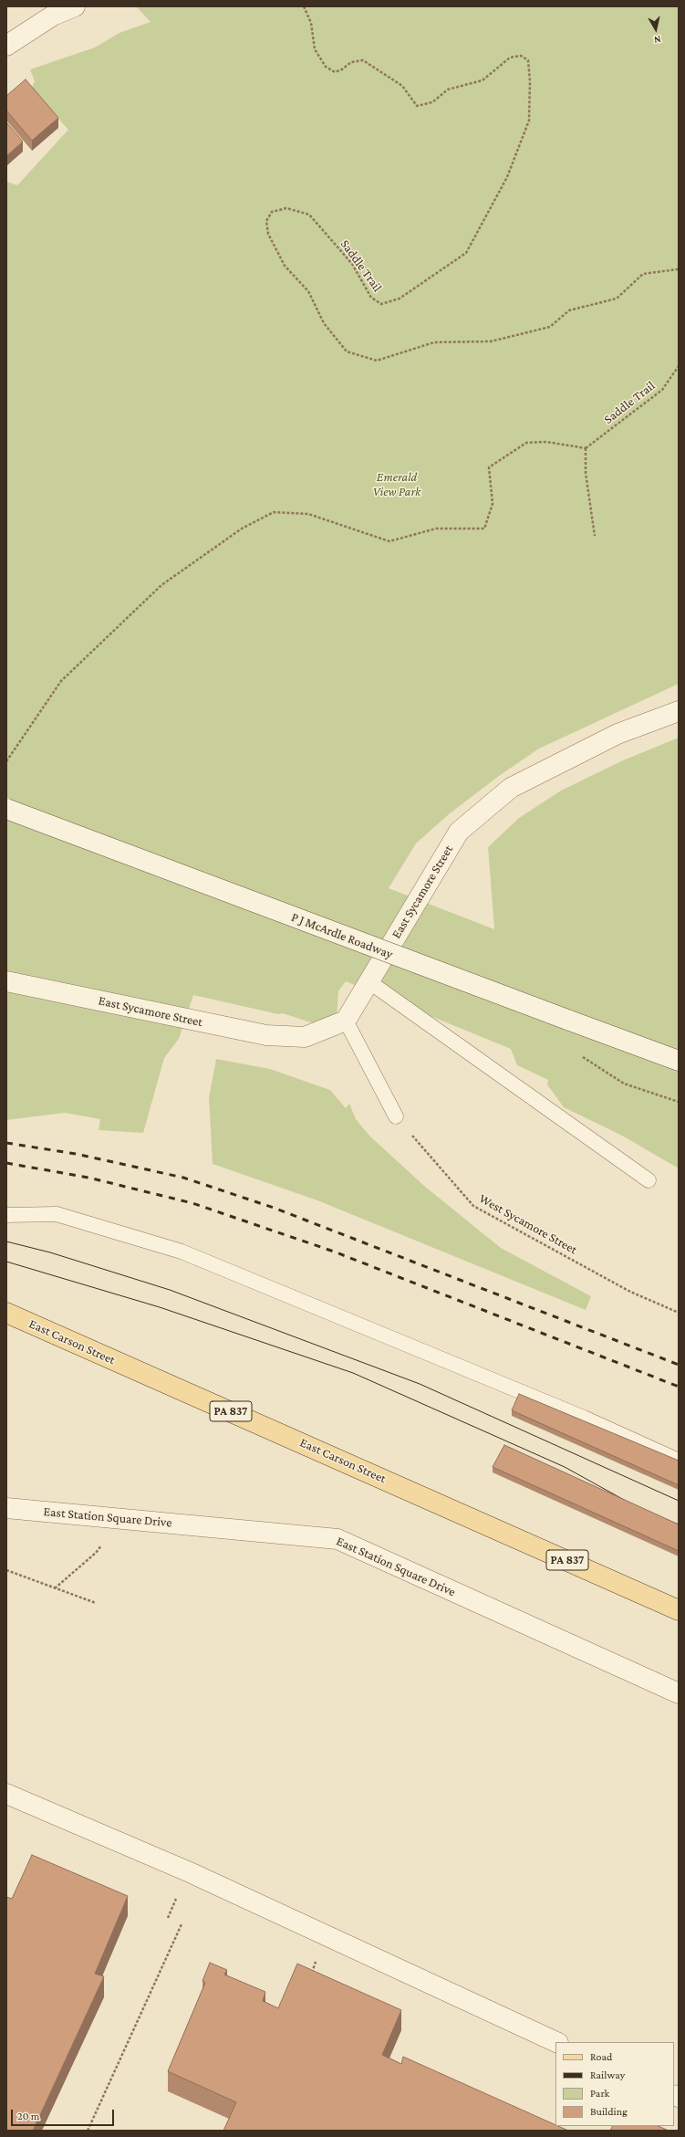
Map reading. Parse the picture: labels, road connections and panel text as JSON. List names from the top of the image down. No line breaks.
{"streets":{"main road":["East Carson Street","PA 837"],"street":["East Sycamore Street","P J McArdle Roadway","East Station Square Drive"],"path":["Saddle Trail","West Sycamore Street"]},"parks":["Emerald View Park"],"legend":["Road","Railway","Park","Building"],"scale_bar":"20 m","north":"bottom"}
